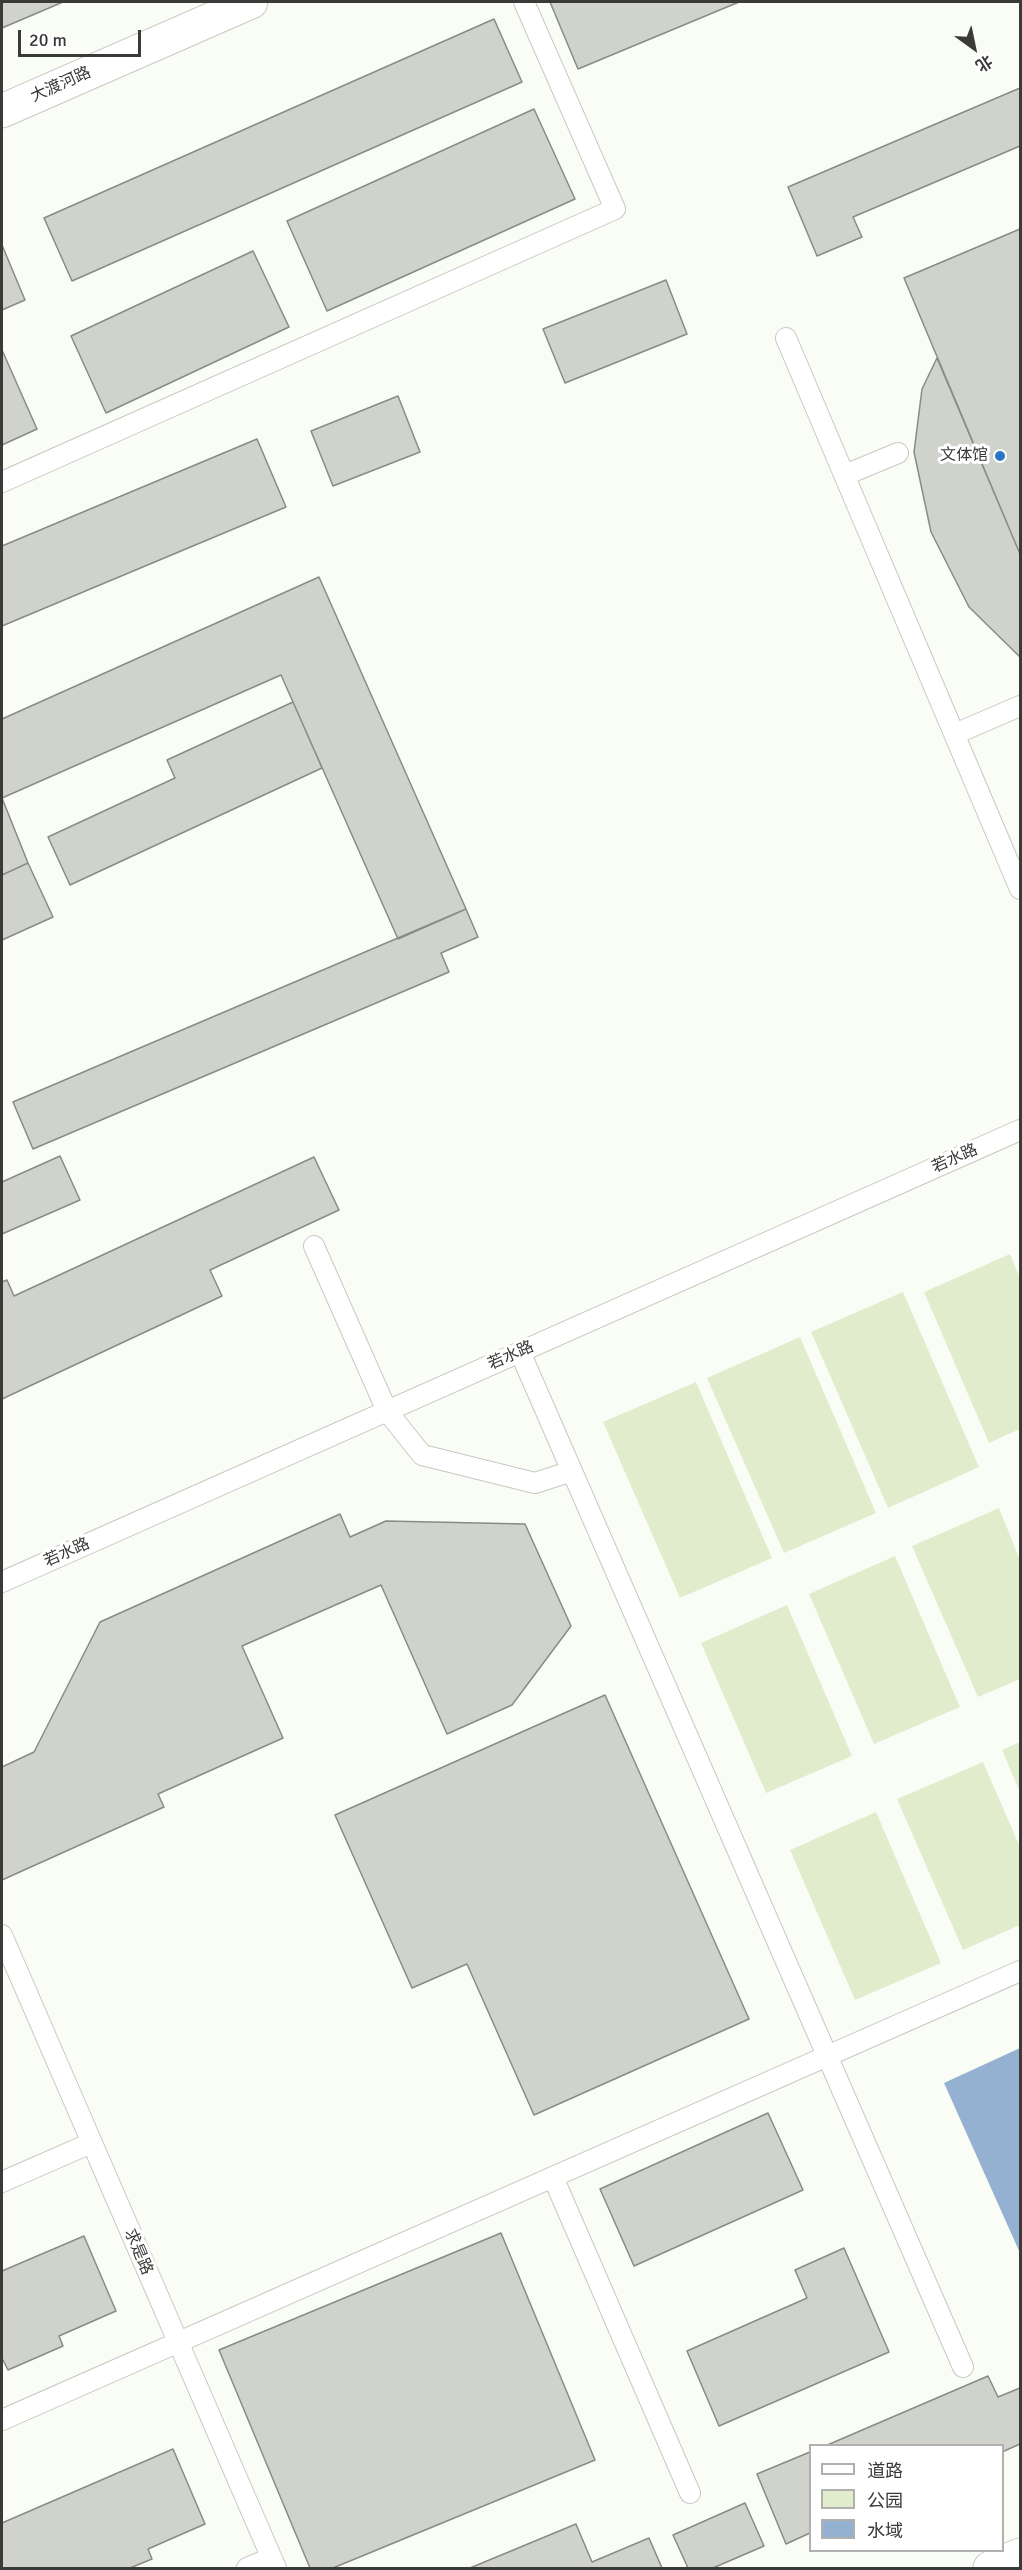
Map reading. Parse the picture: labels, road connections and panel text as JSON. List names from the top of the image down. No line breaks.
{"streets":{"street":["大渡河路"],"lane":["若水路","求是路"]},"places":["文体馆"],"legend":["道路","公园","水域"],"scale_bar":"20 m","north":"bottom right"}
